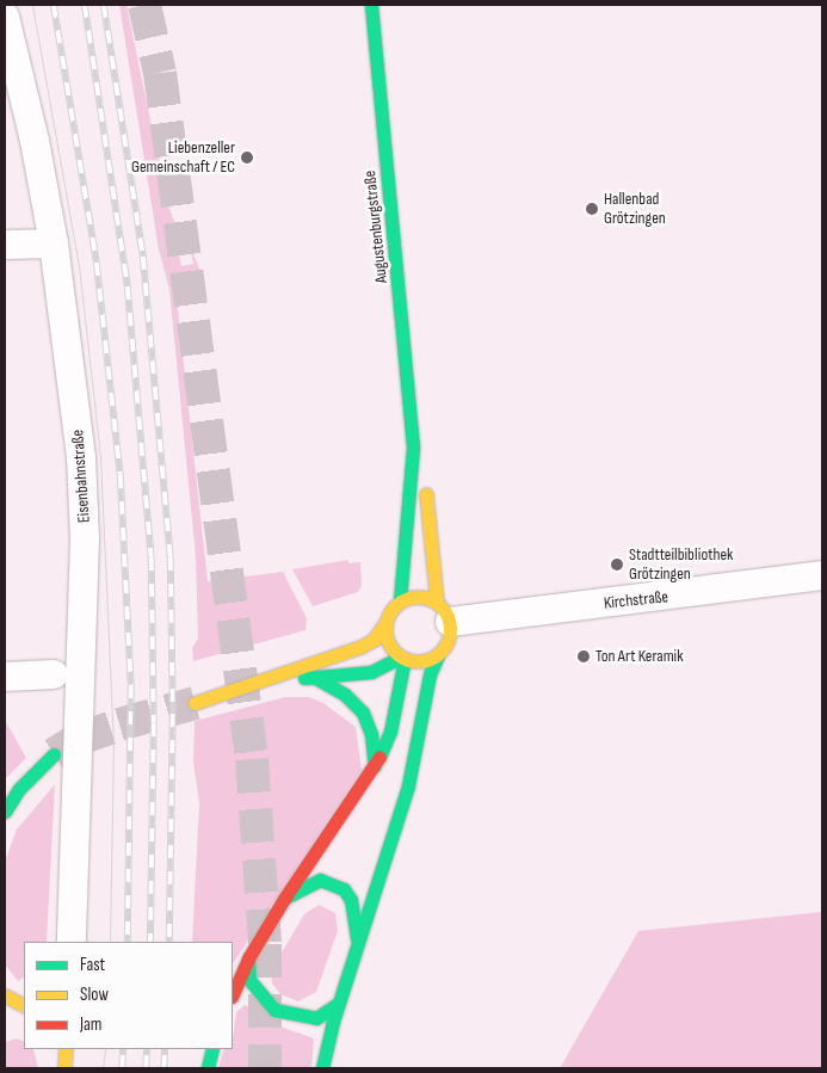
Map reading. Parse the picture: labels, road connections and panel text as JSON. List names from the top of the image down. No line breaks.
{"streets":{"main road":["Augustenburgstraße"],"street":["Eisenbahnstraße","Kirchstraße"]},"crossings":[["Augustenburgstraße","Kirchstraße"]],"places":["Liebenzeller Gemeinschaft / EC","Hallenbad Grötzingen","Stadtteilbibliothek Grötzingen","Ton Art Keramik"],"legend":["Fast","Slow","Jam"]}
